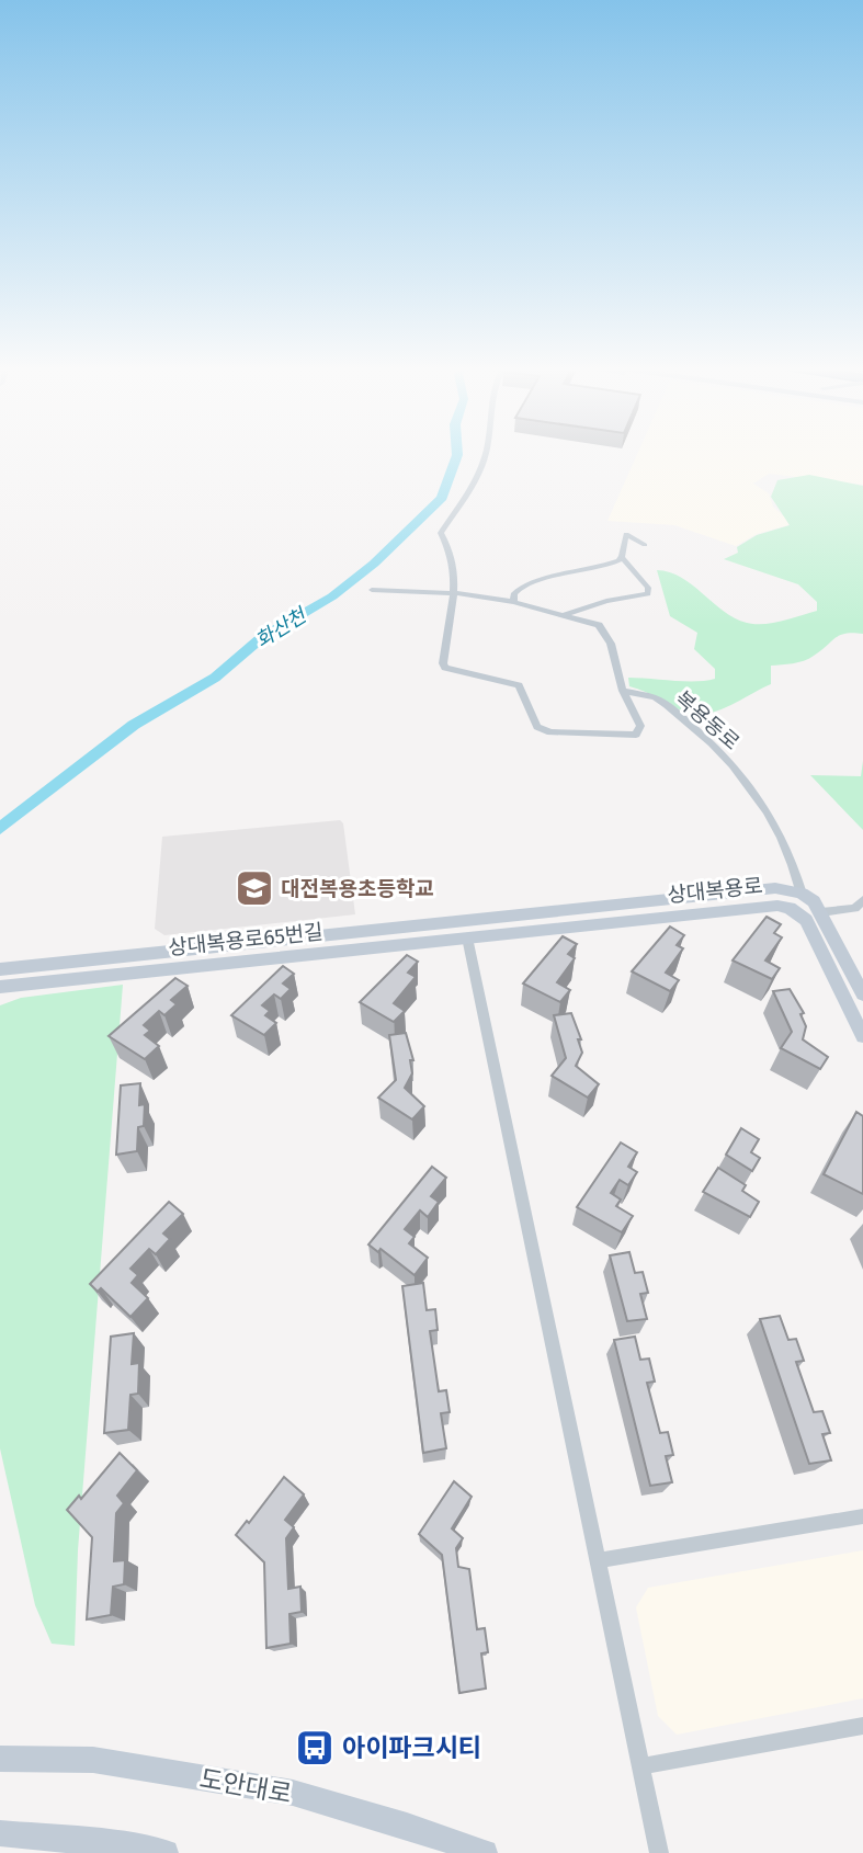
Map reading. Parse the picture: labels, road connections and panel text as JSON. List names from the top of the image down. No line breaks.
{"streets":{"street":["복용동로","상대복용로","상대복용로65번길","도안대로"]},"crossings":[["복용동로","상대복용로"],["상대복용로","상대복용로65번길"]],"water":["화산천"],"places":{"school or university":["대전복용초등학교"],"bus stop":["아이파크시티"]}}
